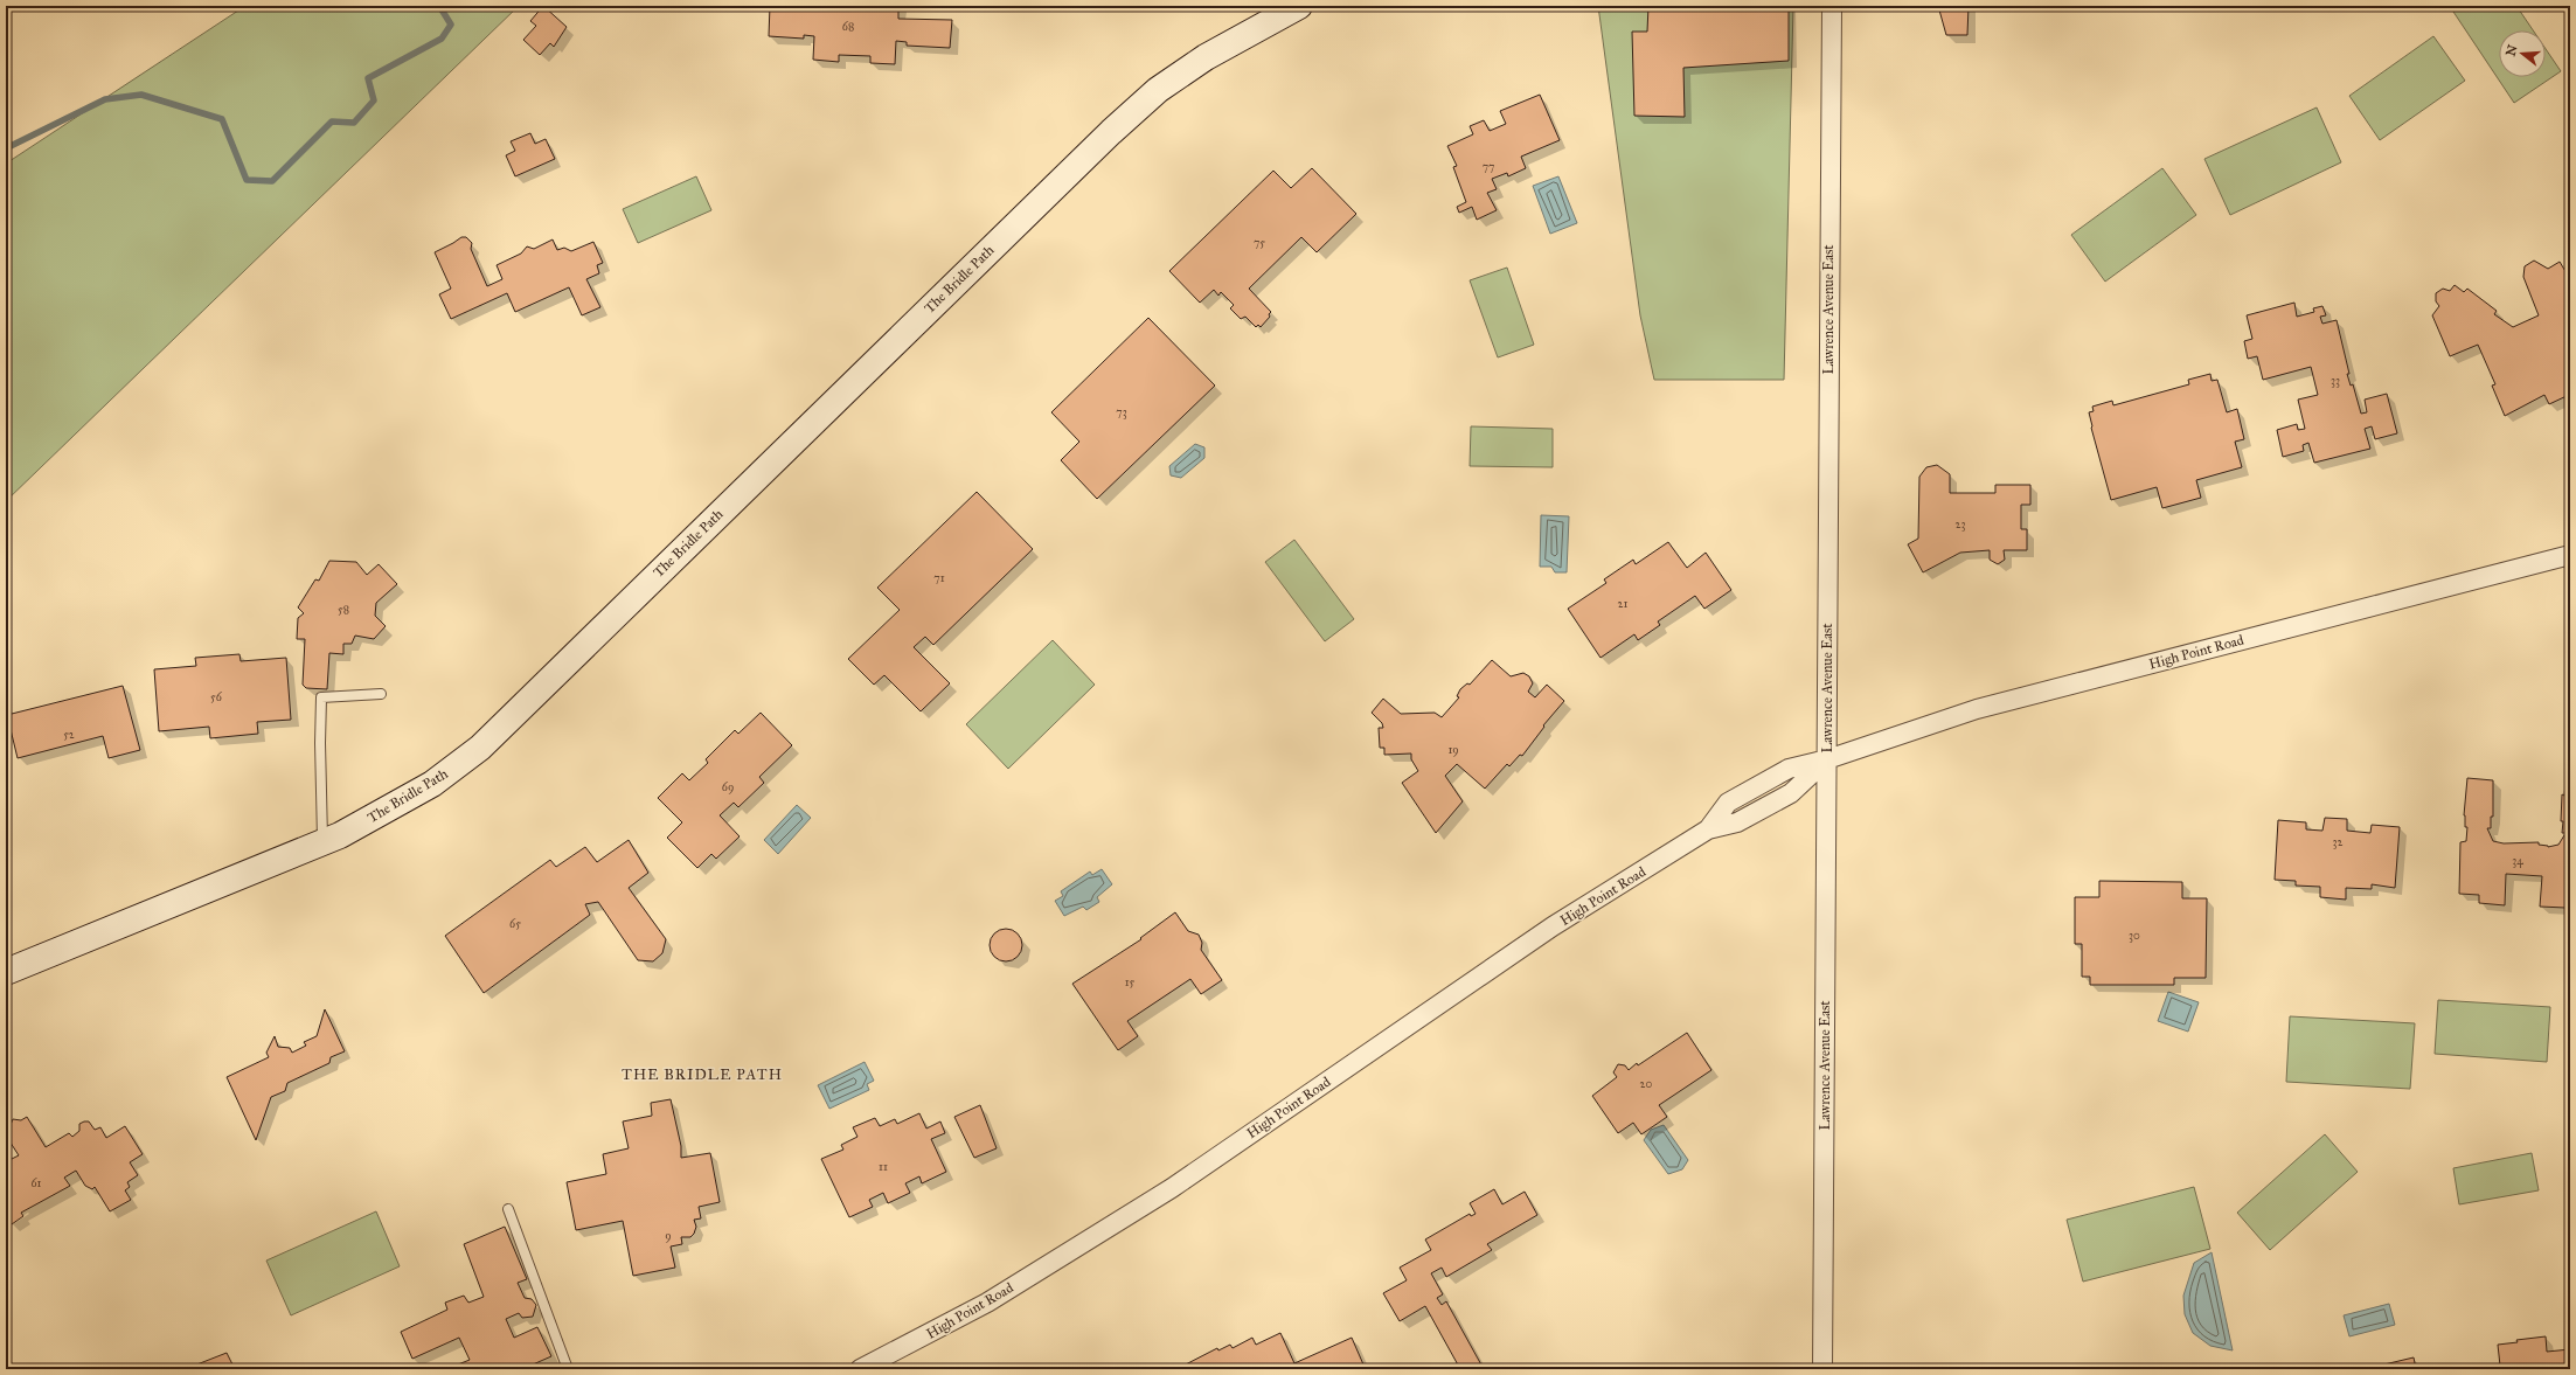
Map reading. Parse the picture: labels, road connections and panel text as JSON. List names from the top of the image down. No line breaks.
{"streets":{"street":["The Bridle Path","Lawrence Avenue East","High Point Road"]},"crossings":[["Lawrence Avenue East","High Point Road"]],"districts":["THE BRIDLE PATH"],"house_numbers":["68","77","75","33","73","23","71","21","58","56","52","19","69","32","34","65","30","15","20","11","61","9"],"north":"left"}
